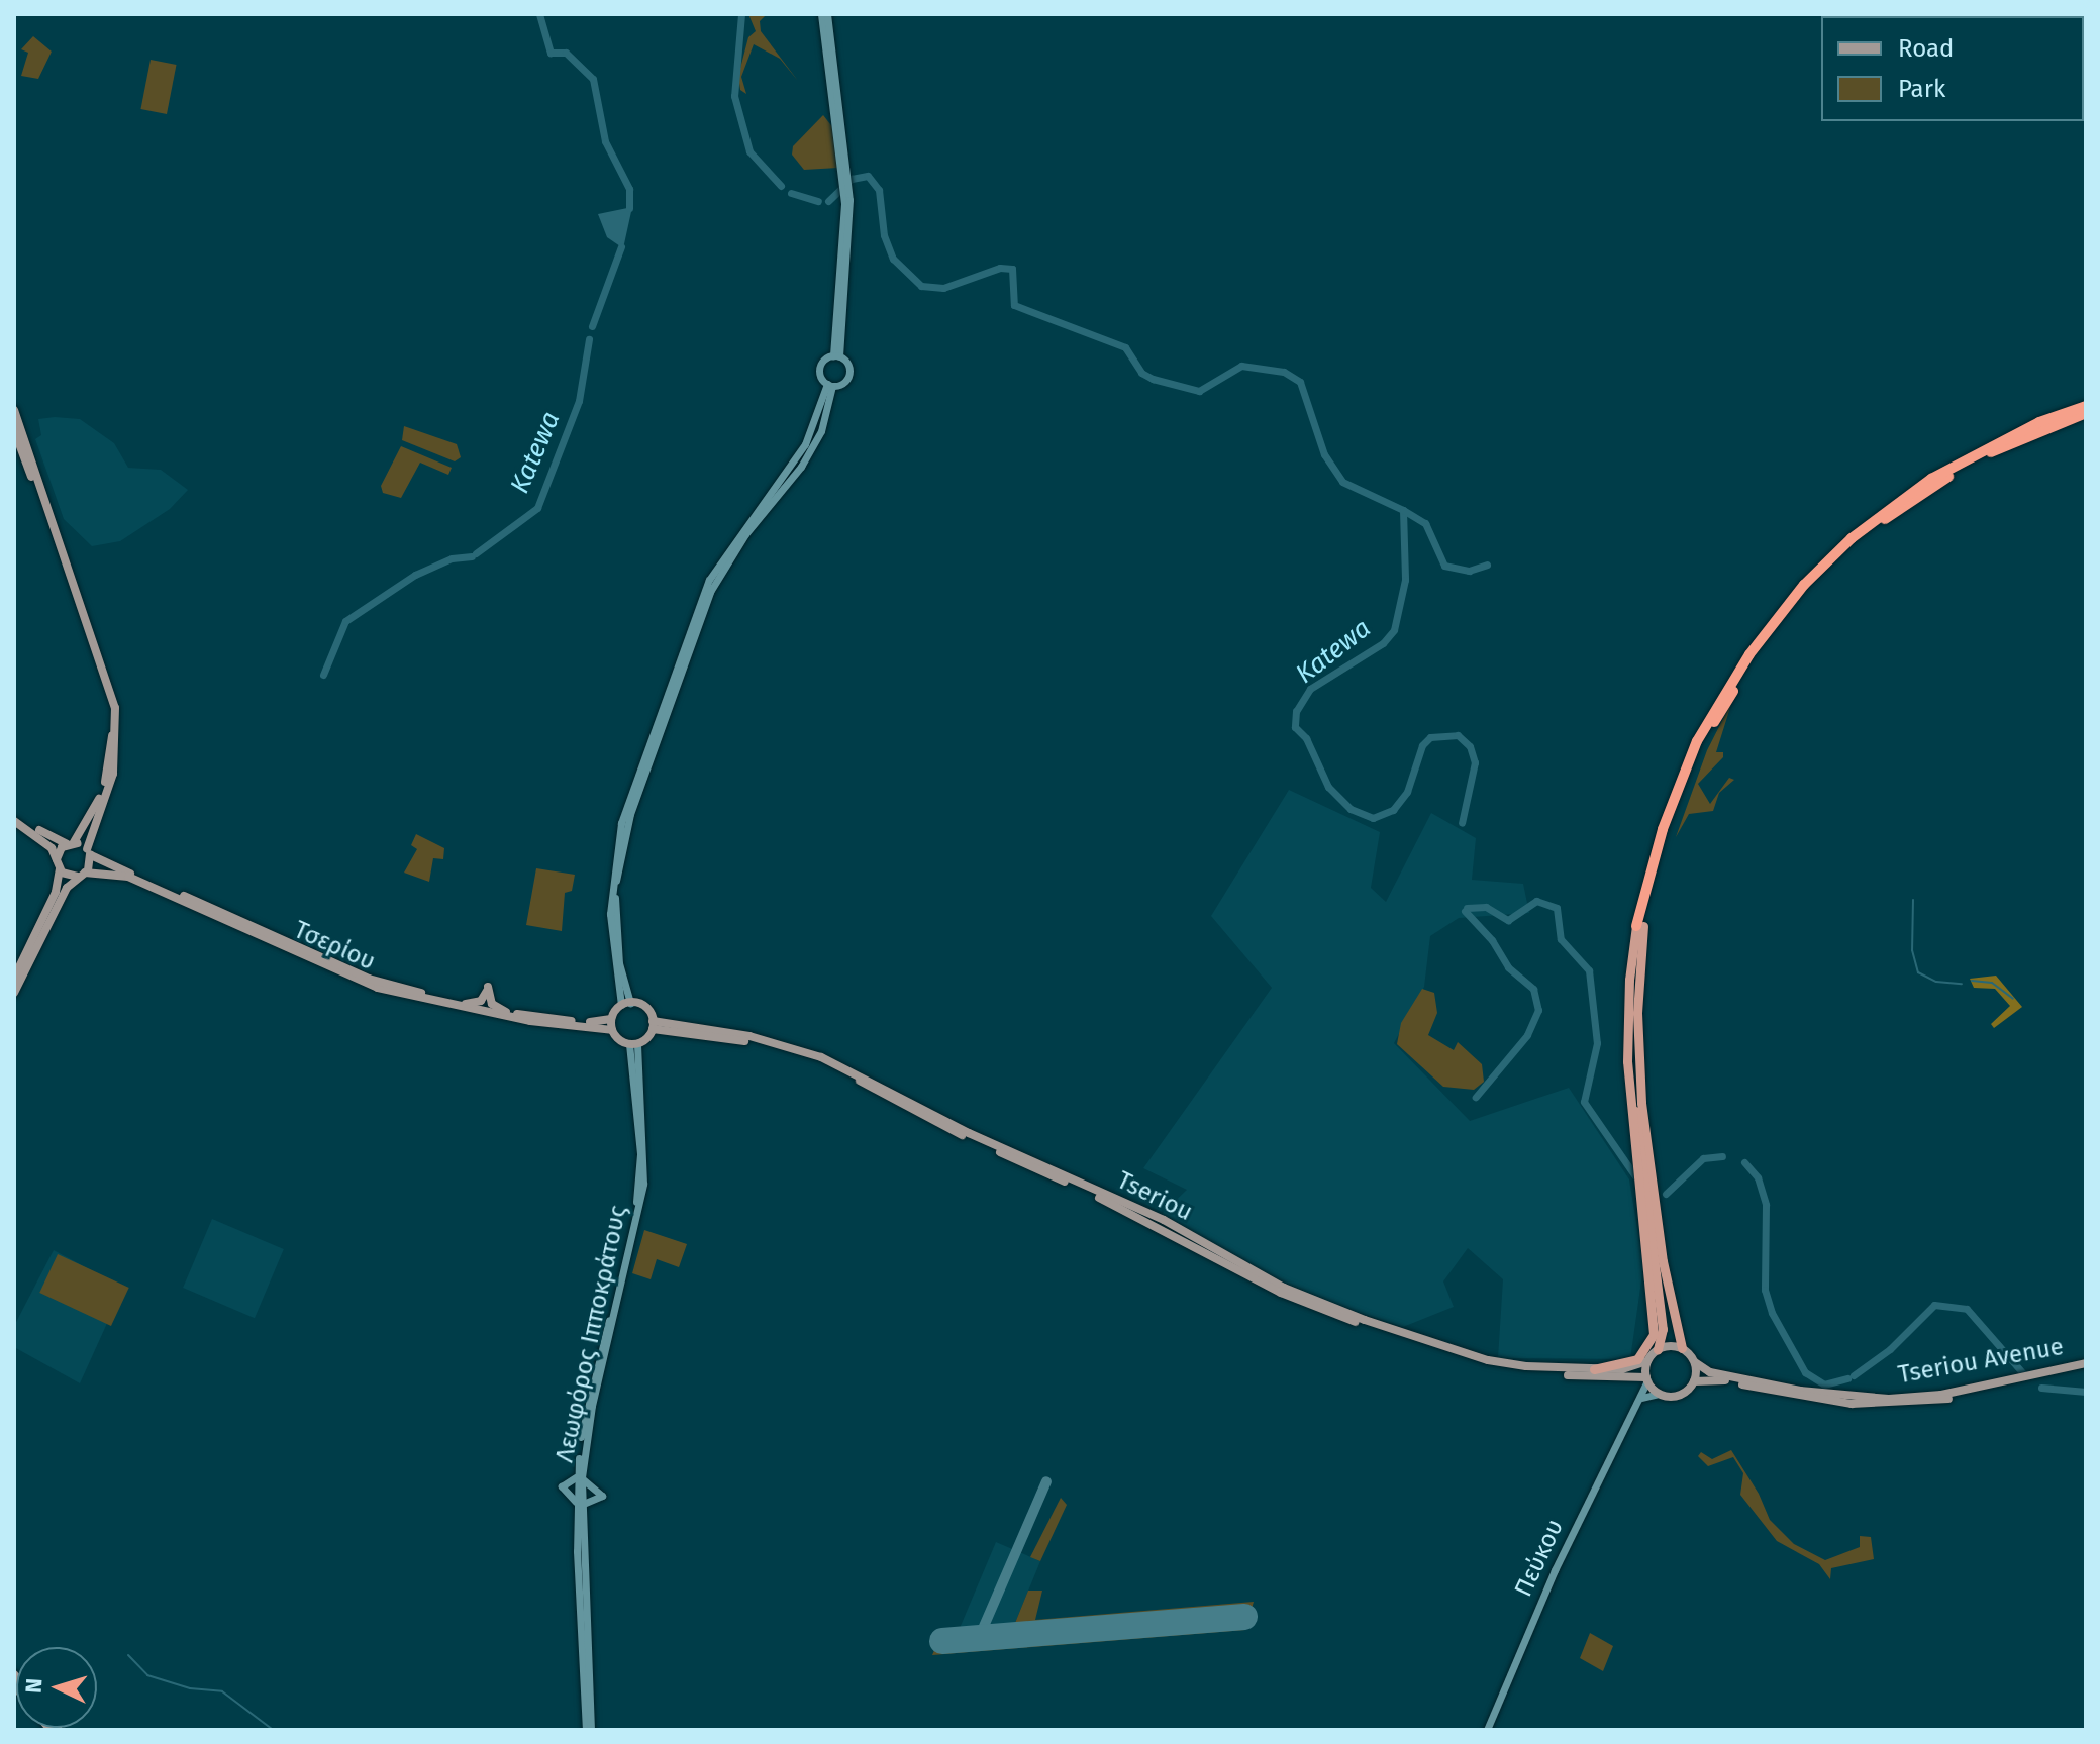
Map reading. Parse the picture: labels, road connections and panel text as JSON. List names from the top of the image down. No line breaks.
{"streets":{"main road":["Τσερίου","Tseriou","Λεωφόρος Ιπποκράτους","Tseriou Avenue","Πεύκου"]},"crossings":[["Τσερίου","Tseriou"],["Τσερίου","Λεωφόρος Ιπποκράτους"],["Tseriou","Λεωφόρος Ιπποκράτους"],["Tseriou","Tseriou Avenue"],["Tseriou","Πεύκου"],["Tseriou Avenue","Πεύκου"]],"water":["Katewa"],"legend":["Road","Park"],"north":"left"}
